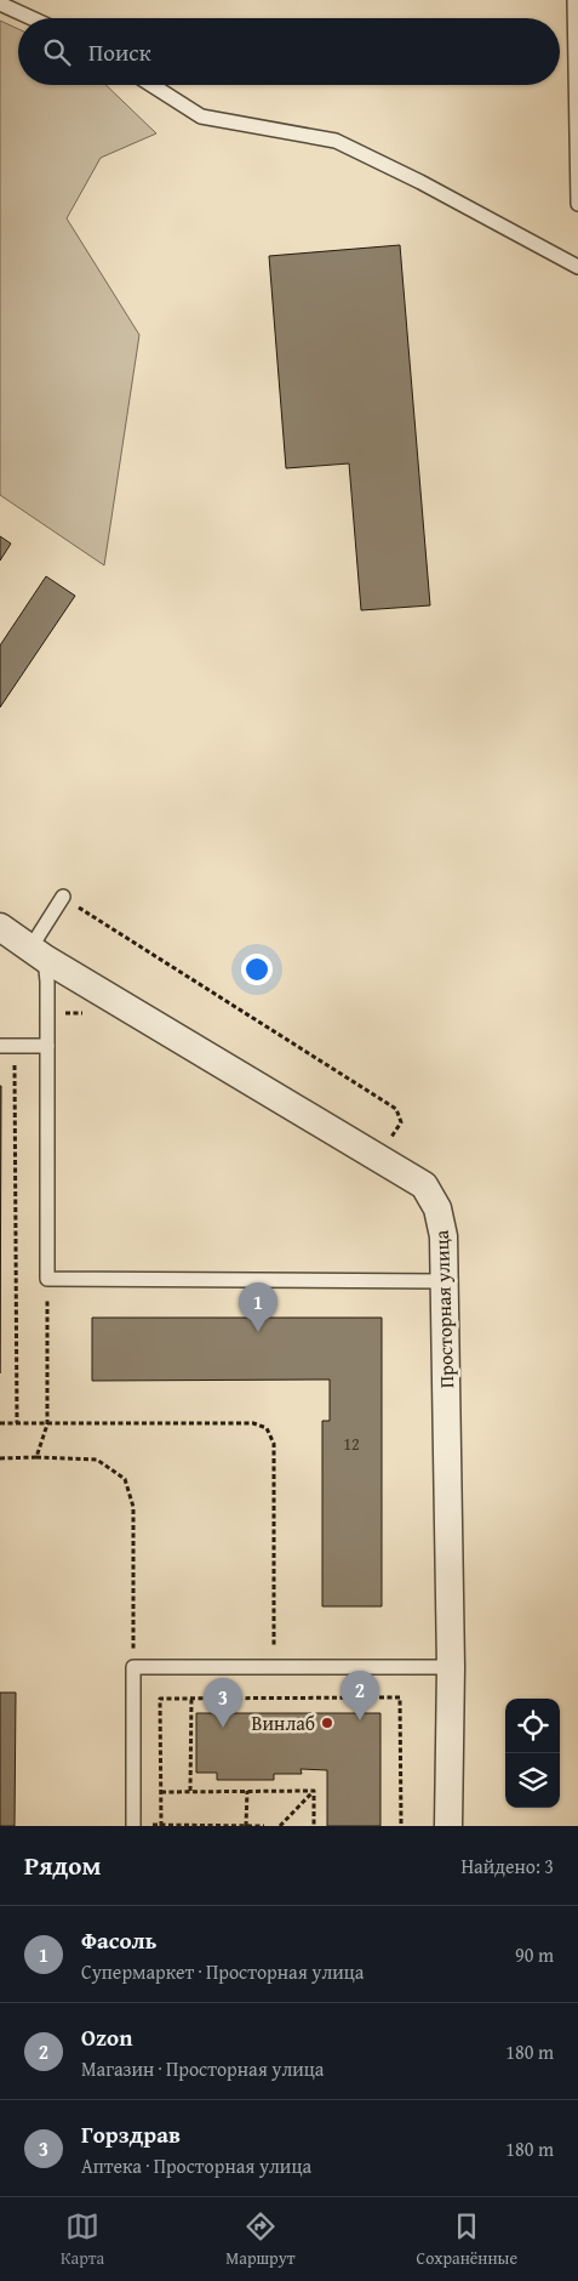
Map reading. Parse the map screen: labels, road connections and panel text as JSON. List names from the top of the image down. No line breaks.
{"streets":{"street":["Просторная улица"]},"places":["Винлаб"],"house_numbers":["12"],"page":{"search":"Поиск","pins":["1","2","3"],"heading":["Рядом","Найдено: 3"],"list":[{"mark":"1","name":"Фасоль","note":"Супермаркет · Просторная улица","value":"90 m"},{"mark":"2","name":"Ozon","note":"Магазин · Просторная улица","value":"180 m"},{"mark":"3","name":"Горздрав","note":"Аптека · Просторная улица","value":"180 m"}],"nav":["Карта","Маршрут","Сохранённые"]}}
